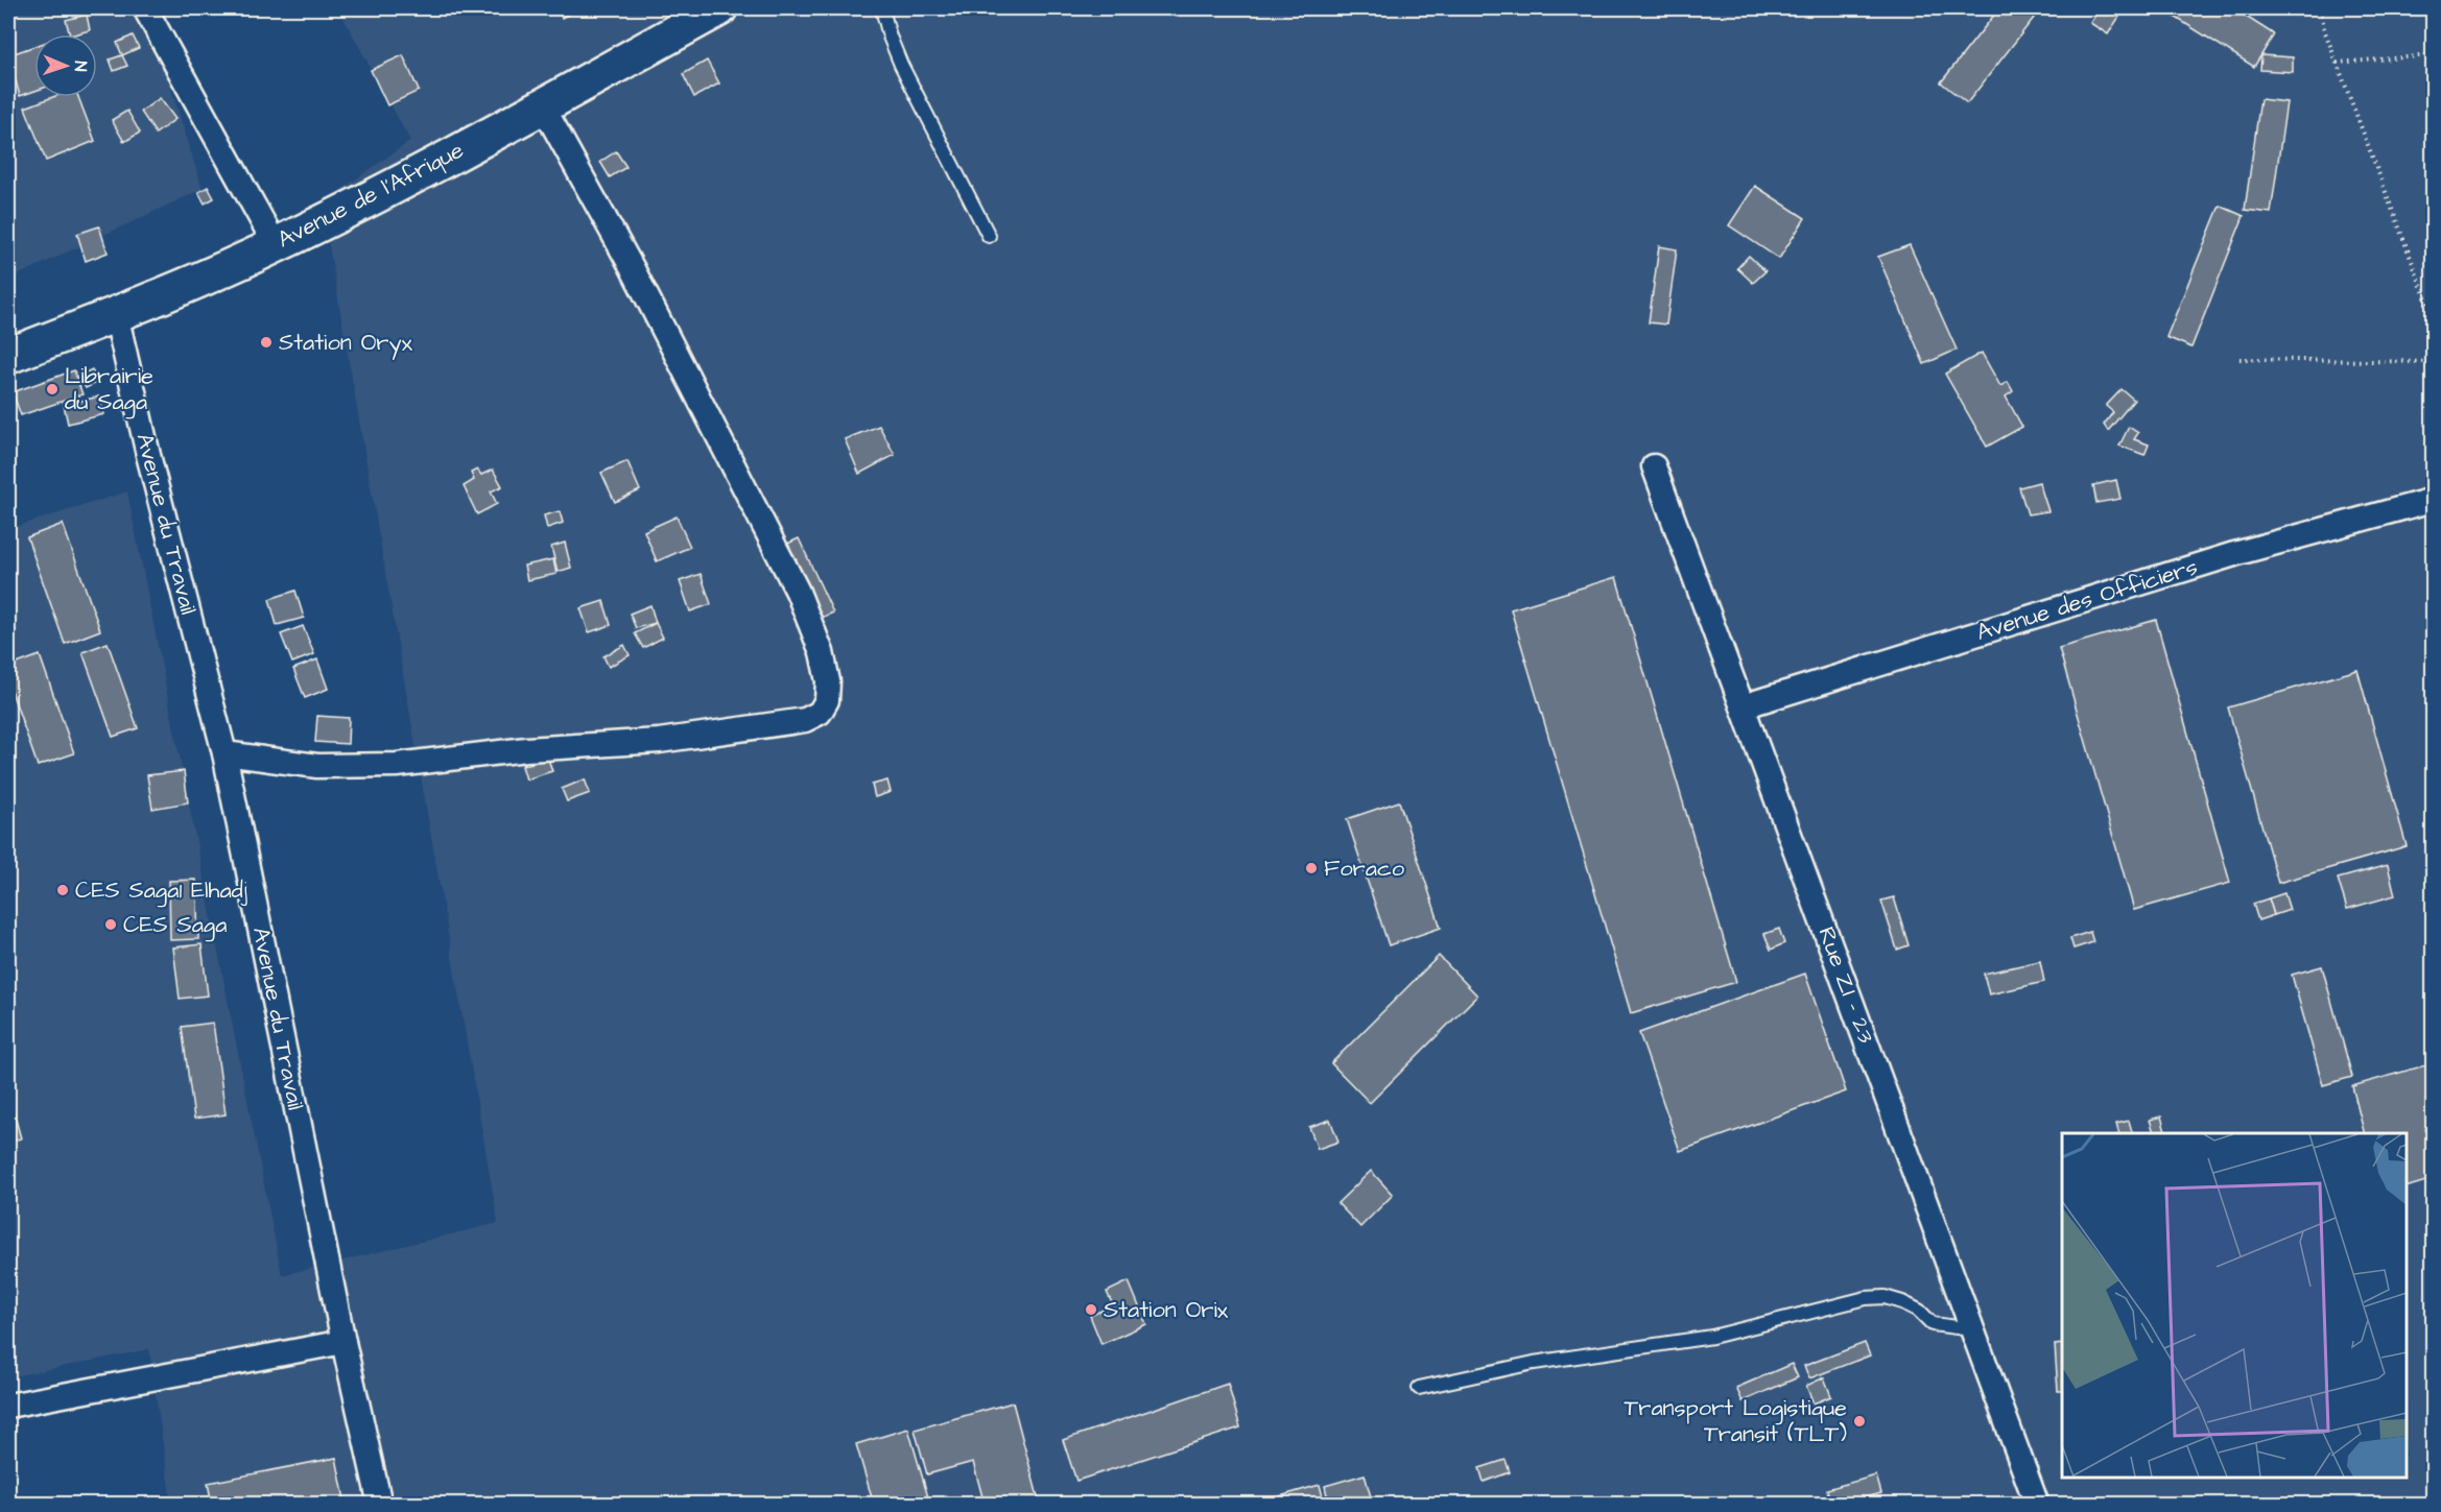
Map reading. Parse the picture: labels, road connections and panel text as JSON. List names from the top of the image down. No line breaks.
{"streets":{"main road":["Avenue de l'Afrique"],"street":["Avenue du Travail","Avenue des Officiers","Rue ZI - 23"]},"crossings":[["Avenue de l'Afrique","Avenue du Travail"],["Avenue des Officiers","Rue ZI - 23"]],"places":["Station Oryx","Librairie du Saga","Foraco","CES Saga1 Elhadj","CES Saga","Station Orix","Transport Logistique Transit (TLT)"],"north":"right"}
